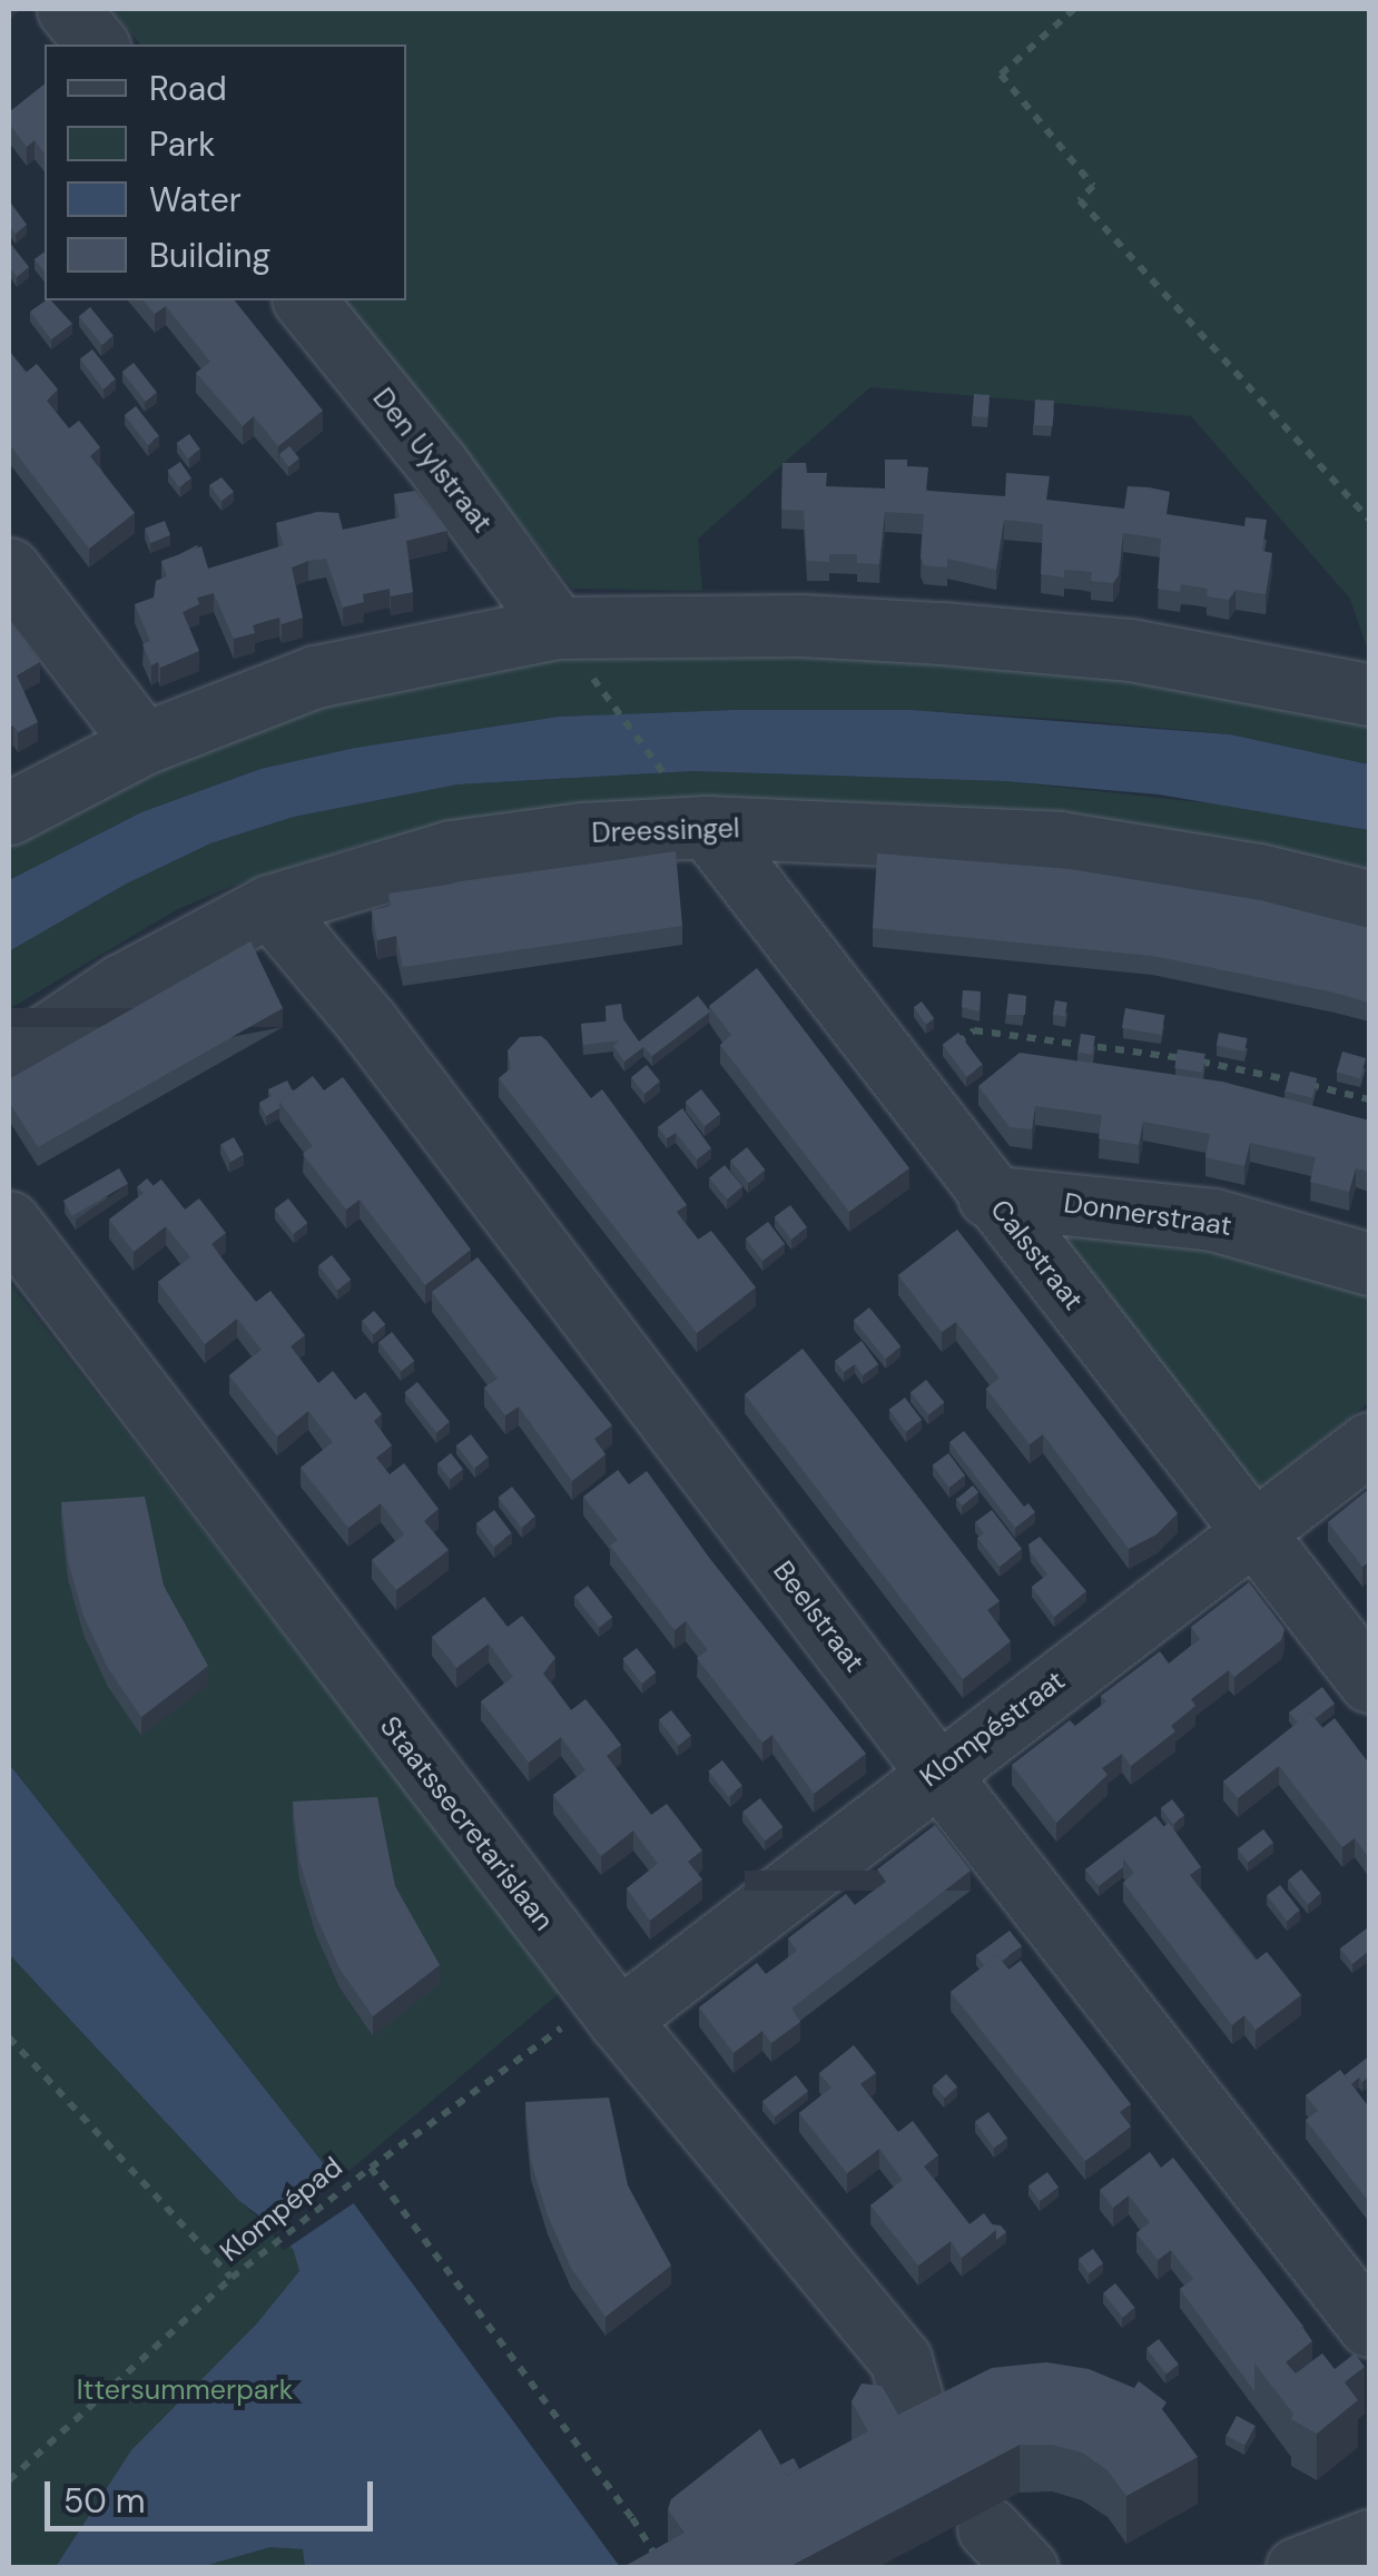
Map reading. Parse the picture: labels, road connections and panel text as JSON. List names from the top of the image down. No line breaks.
{"streets":{"street":["Den Uylstraat","Dreessingel","Donnerstraat","Calsstraat","Beelstraat","Klompéstraat","Staatssecretarislaan"],"path":["Klompépad"]},"crossings":[["Dreessingel","Calsstraat"],["Dreessingel","Beelstraat"],["Donnerstraat","Calsstraat"],["Calsstraat","Klompéstraat"],["Beelstraat","Klompéstraat"],["Klompéstraat","Staatssecretarislaan"],["Klompéstraat","Klompépad"],["Staatssecretarislaan","Klompépad"]],"parks":["Ittersummerpark"],"legend":["Road","Park","Water","Building"],"scale_bar":"50 m"}
